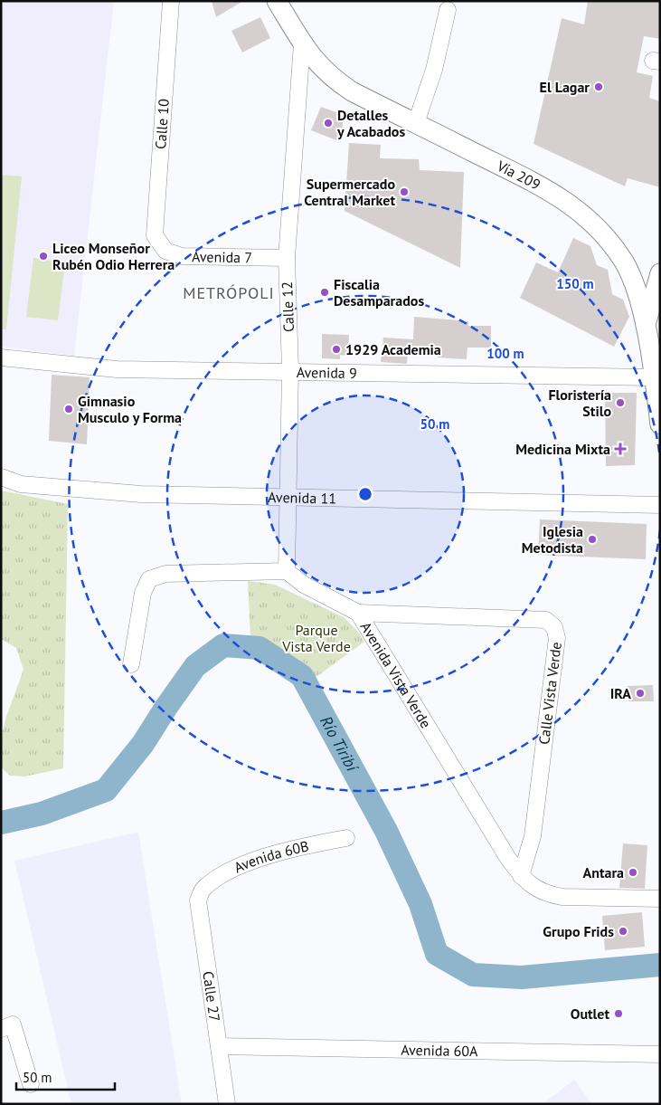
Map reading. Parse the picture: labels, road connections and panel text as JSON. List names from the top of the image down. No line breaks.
{"streets":{"main road":["Vía 209"],"street":["Calle 10","Avenida 7","Calle 12","Avenida 9","Avenida 11","Avenida Vista Verde","Calle Vista Verde","Avenida 60B","Calle 27","Avenida 60A"]},"crossings":[["Calle 10","Avenida 7"],["Vía 209","Calle 12"],["Vía 209","Avenida 9"],["Avenida 7","Calle 12"],["Calle 12","Avenida 9"],["Calle 12","Avenida 11"],["Calle 12","Avenida Vista Verde"],["Avenida Vista Verde","Calle Vista Verde"],["Avenida 60B","Calle 27"],["Calle 27","Avenida 60A"]],"districts":["METRÓPOLI"],"water":["Río Tiribí"],"parks":["Parque Vista Verde"],"places":{"other":["El Lagar","Detalles y Acabados","Supermercado Central Market","Liceo Monseñor Rubén Odio Herrera","Fiscalia Desamparados","1929 Academia","Floristería Stilo","Gimnasio Musculo y Forma","Iglesia Metodista","IRA","Antara","Grupo Frids","Outlet"],"health":["Medicina Mixta"]},"scale_bar":"50 m","rings":["150 m","100 m","50 m"]}
